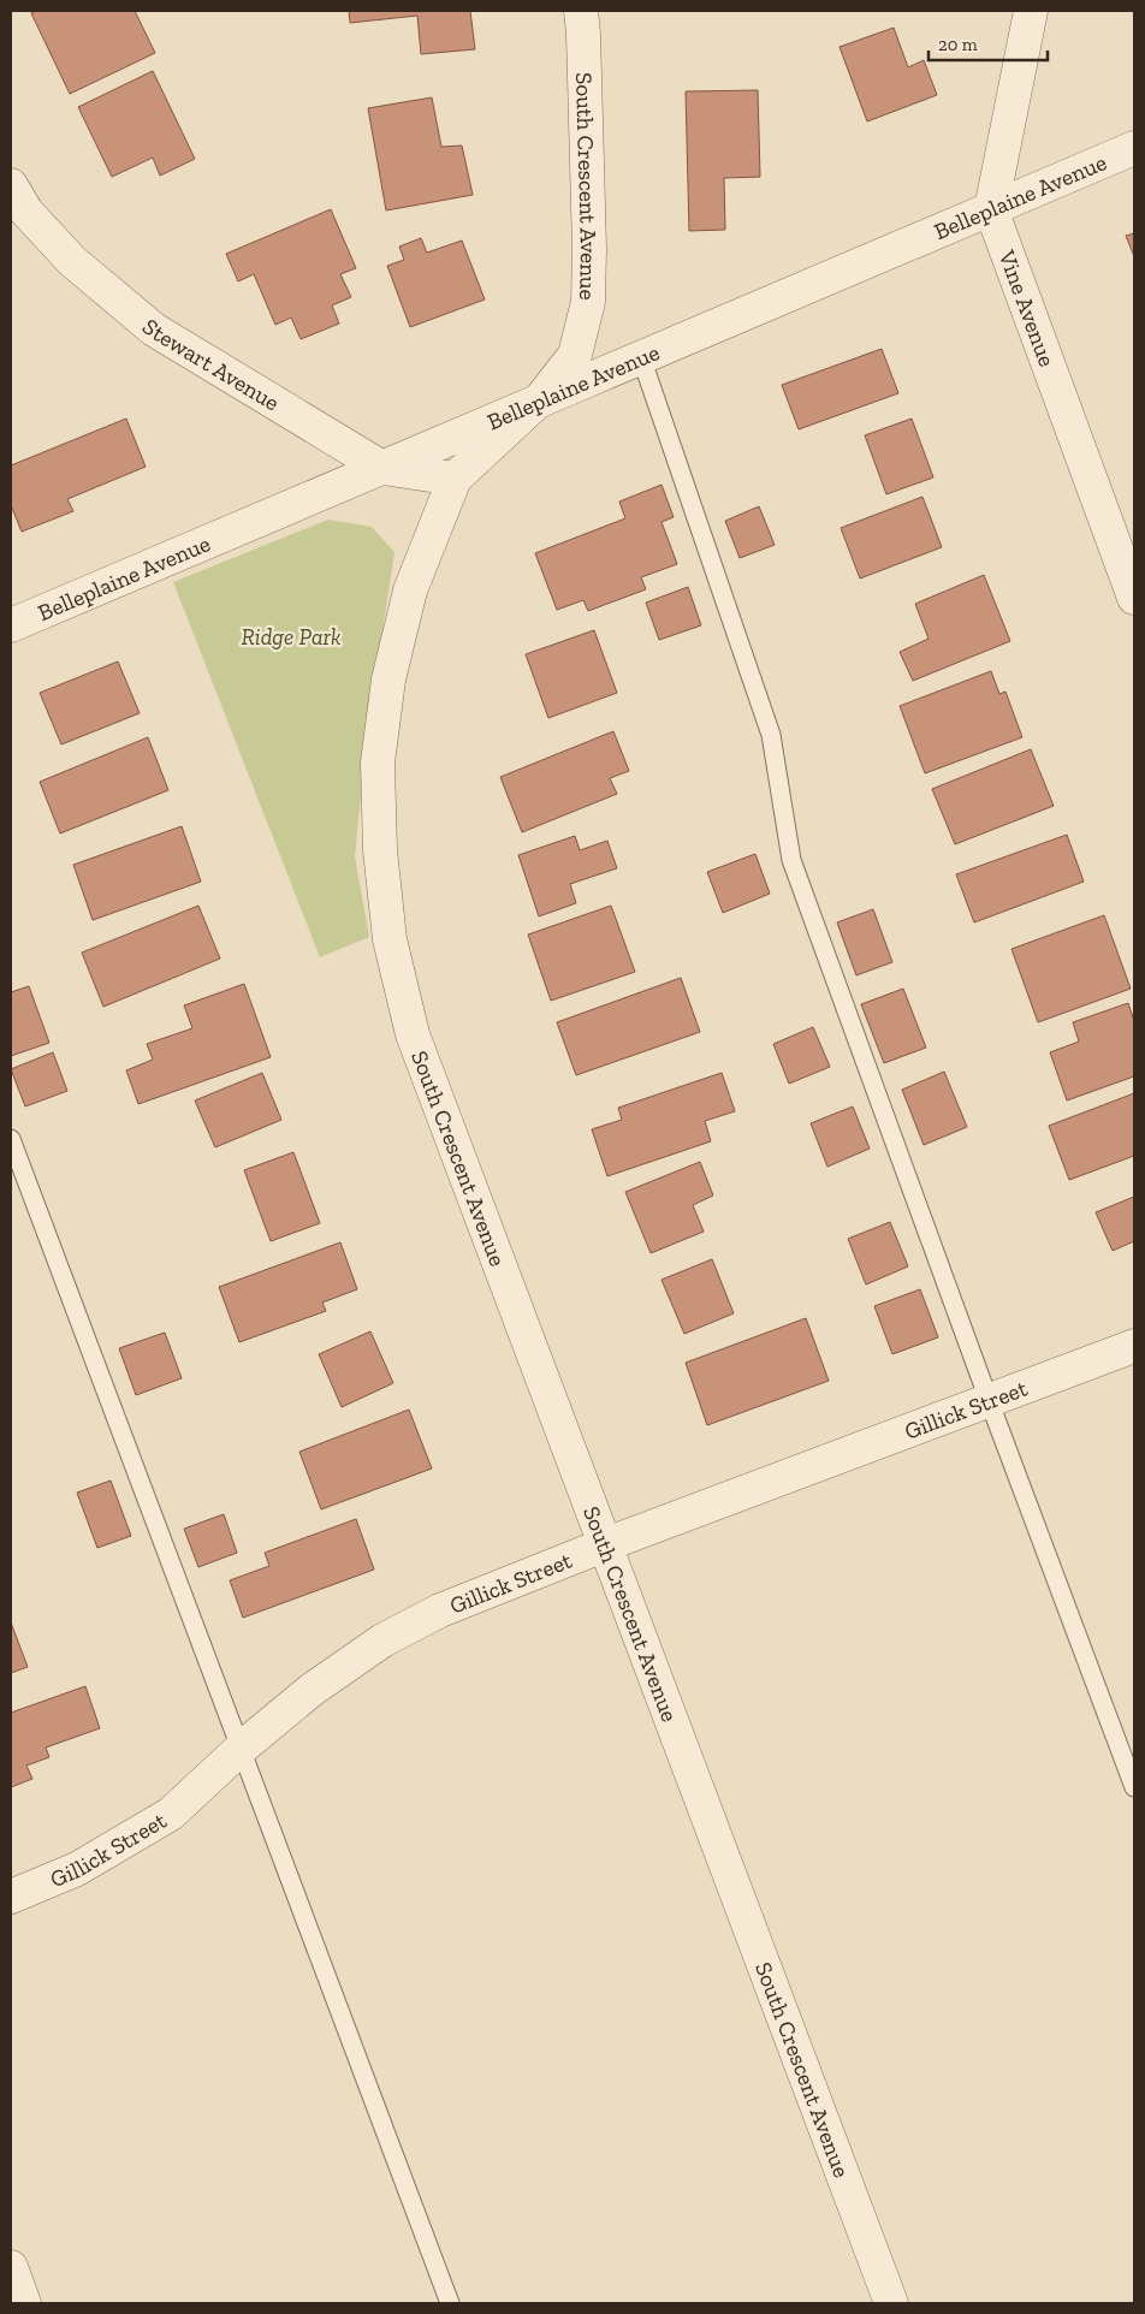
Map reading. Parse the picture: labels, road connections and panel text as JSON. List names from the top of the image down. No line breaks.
{"streets":{"street":["South Crescent Avenue","Belleplaine Avenue","Vine Avenue","Stewart Avenue","Gillick Street"]},"crossings":[["South Crescent Avenue","Belleplaine Avenue"],["South Crescent Avenue","Stewart Avenue"],["South Crescent Avenue","Gillick Street"],["Belleplaine Avenue","Vine Avenue"],["Belleplaine Avenue","Stewart Avenue"]],"parks":["Ridge Park"],"scale_bar":"20 m"}
